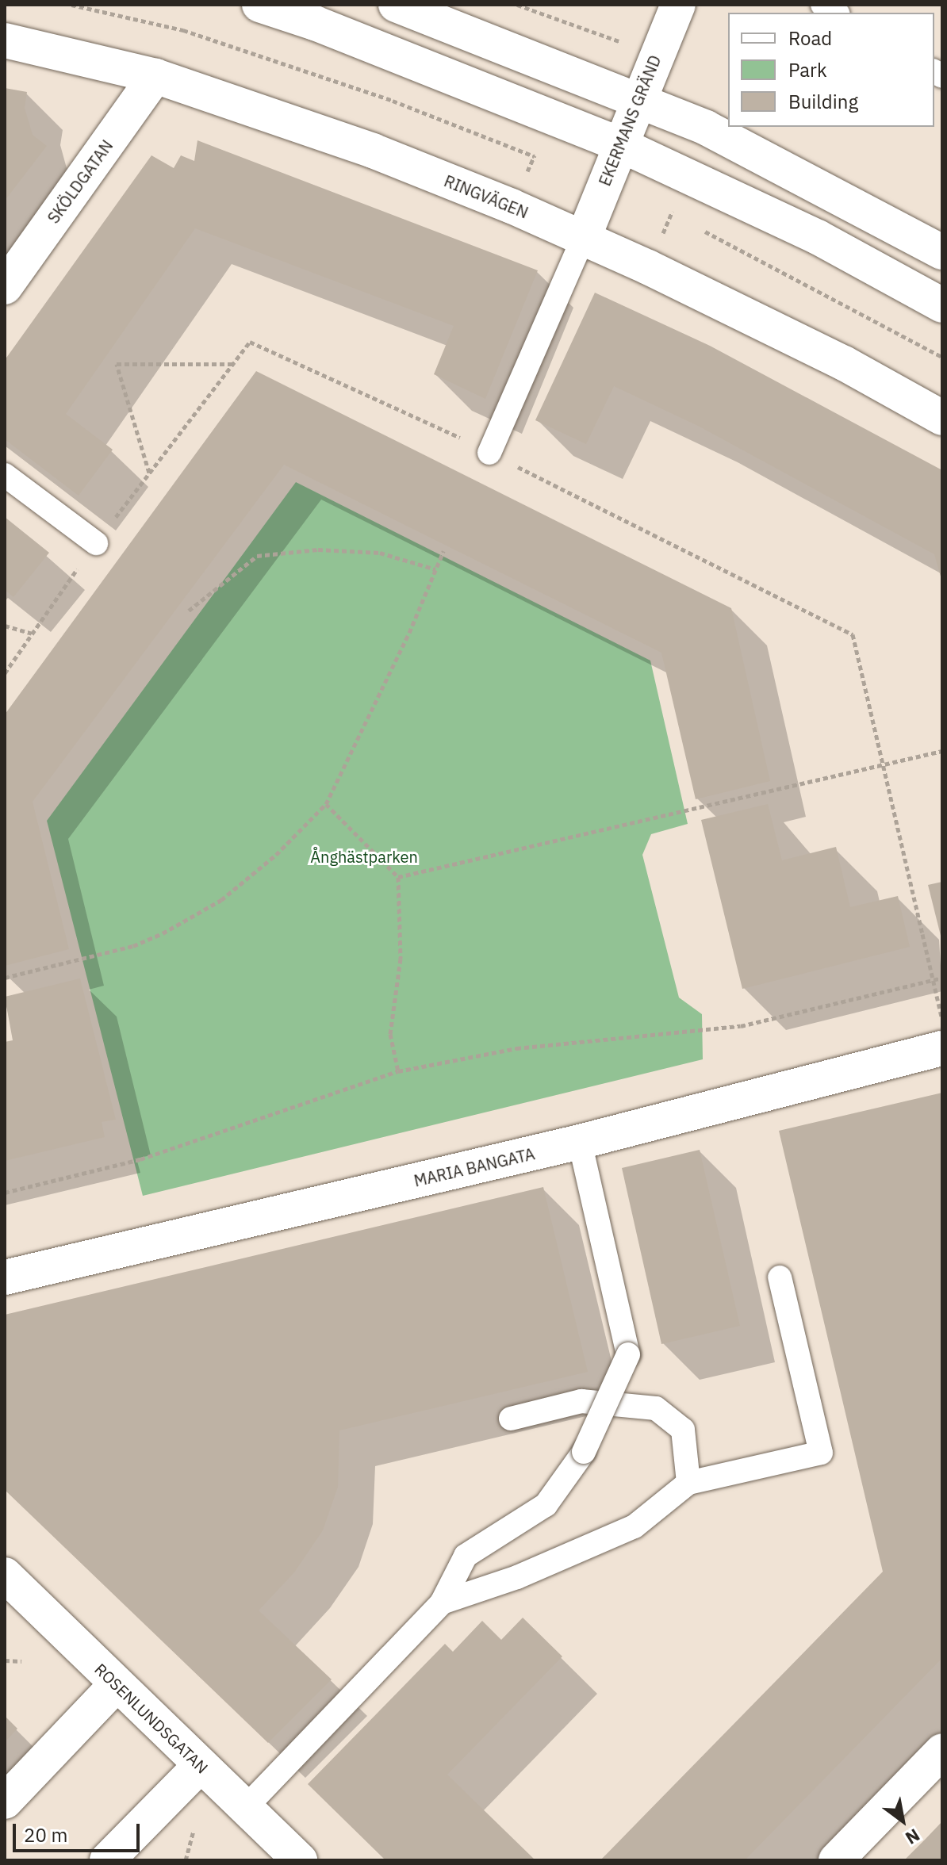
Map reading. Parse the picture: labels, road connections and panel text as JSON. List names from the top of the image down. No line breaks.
{"streets":{"street":["EKERMANS GRÄND","SKÖLDGATAN","RINGVÄGEN","MARIA BANGATA","ROSENLUNDSGATAN"]},"crossings":[["EKERMANS GRÄND","RINGVÄGEN"],["SKÖLDGATAN","RINGVÄGEN"]],"parks":["Ånghästparken"],"legend":["Road","Park","Building"],"scale_bar":"20 m","north":"bottom right"}
